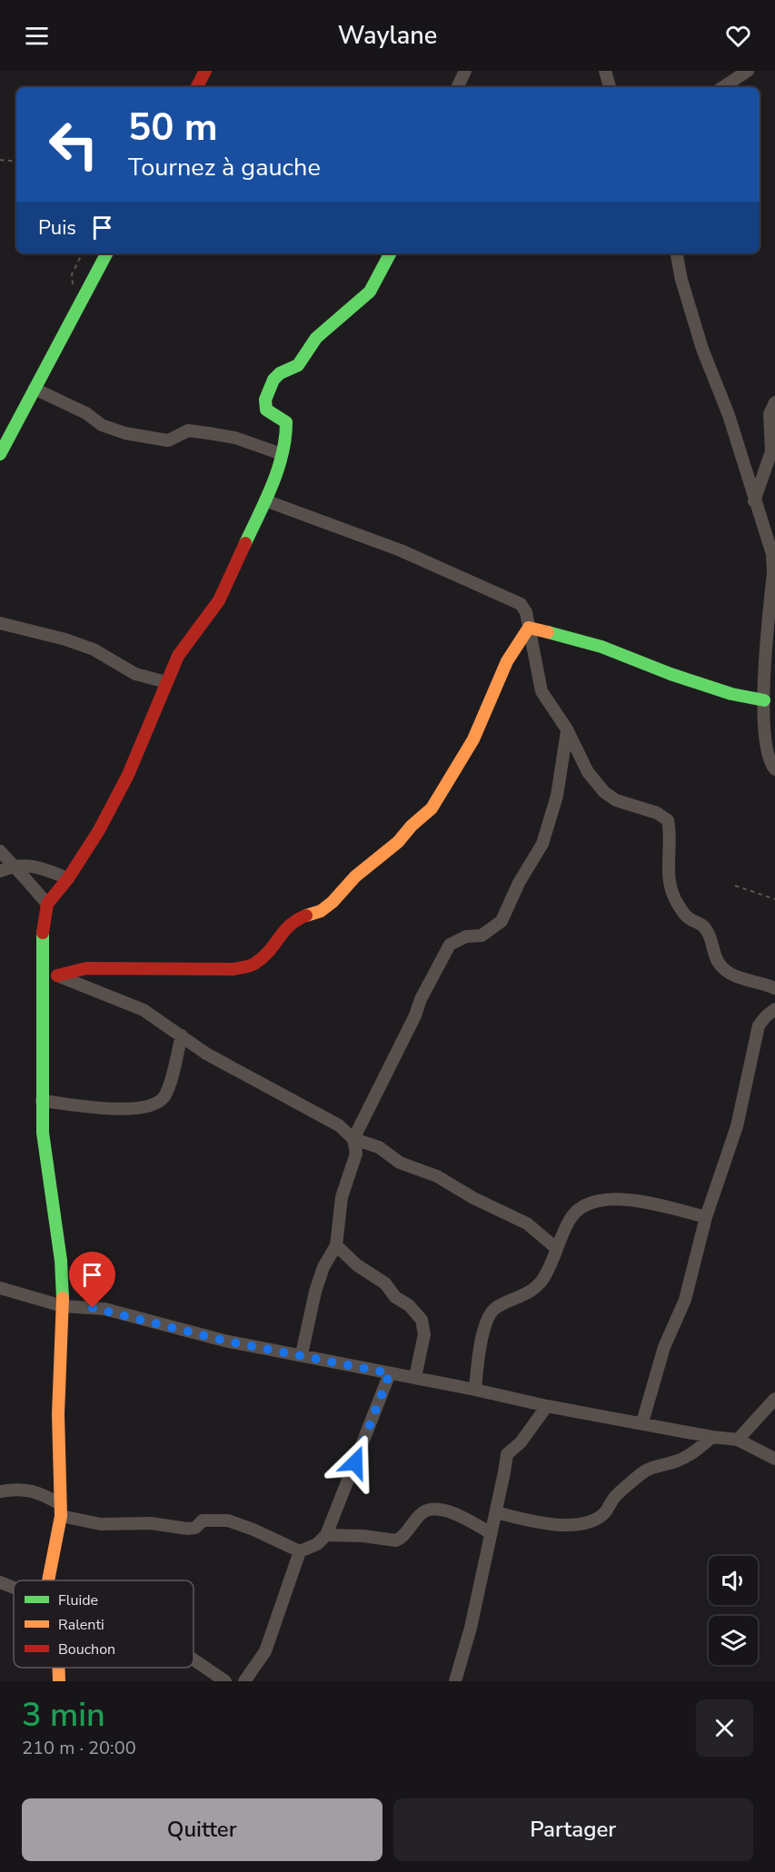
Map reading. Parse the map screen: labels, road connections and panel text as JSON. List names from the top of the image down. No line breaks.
{"legend":["Fluide","Ralenti","Bouchon"],"page":{"header":"Waylane","turn":["50 m","Tournez à gauche"],"then":"Puis","heading":["3 min","210 m · 20:00"],"buttons":["Quitter","Partager"]}}
